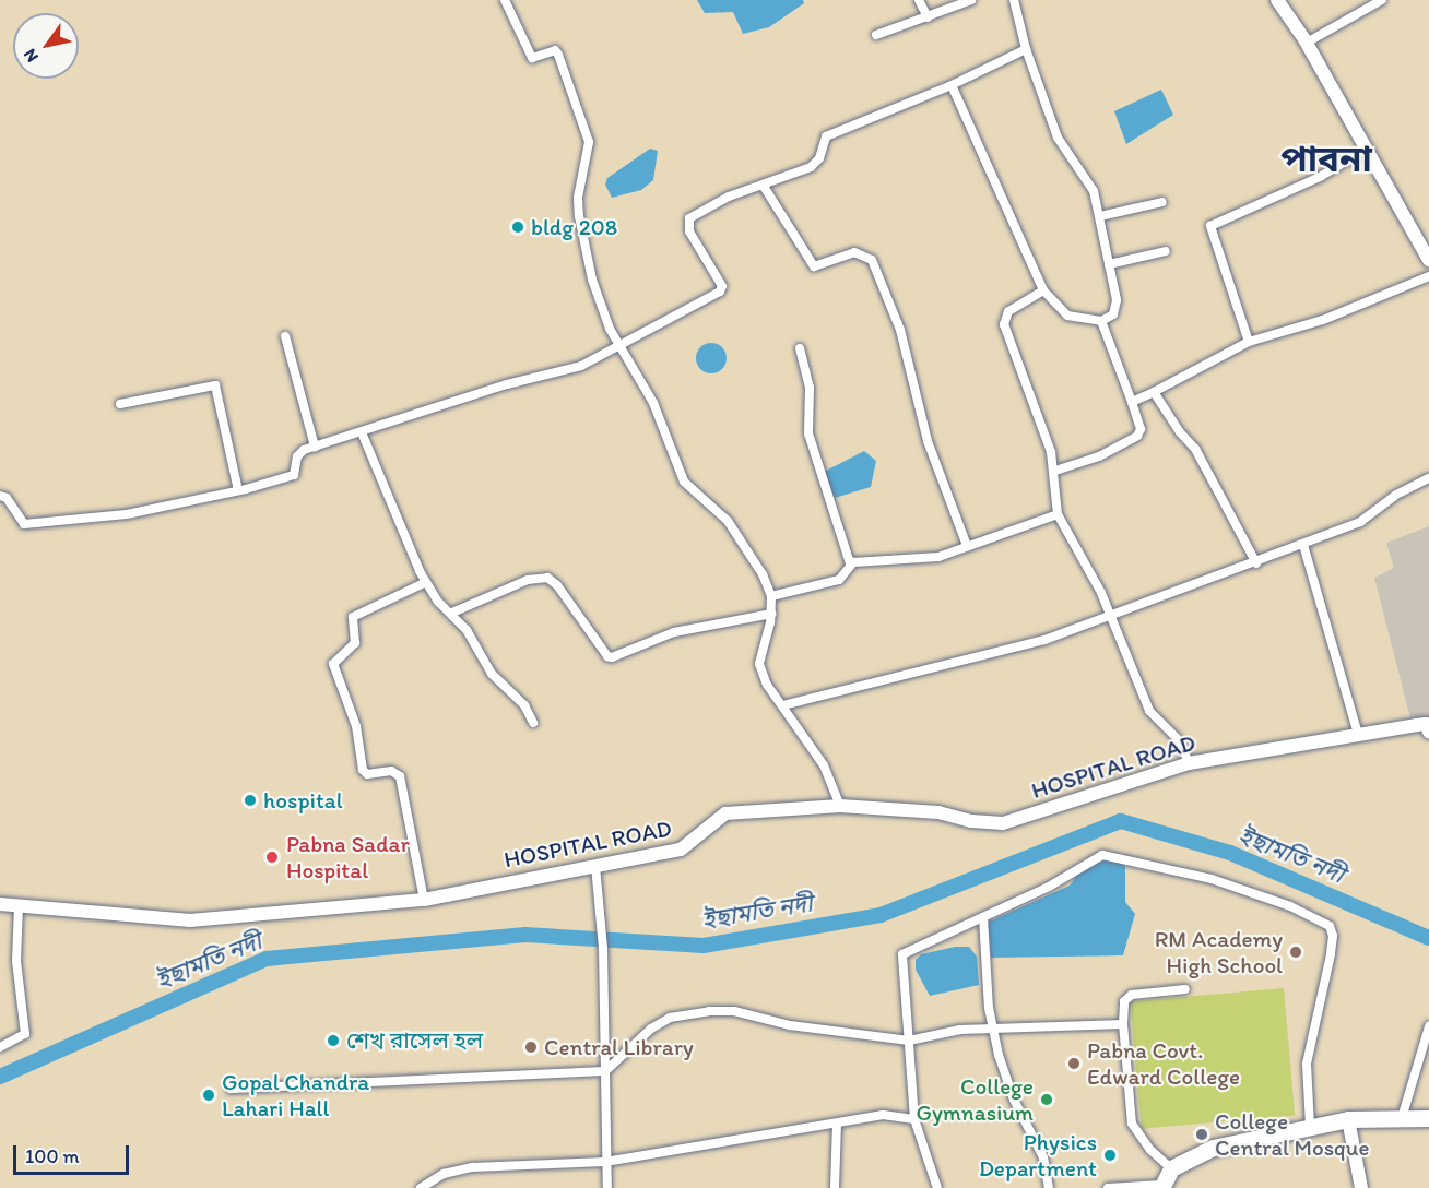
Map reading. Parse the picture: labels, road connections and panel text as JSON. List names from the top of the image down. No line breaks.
{"streets":{"main road":["HOSPITAL ROAD"]},"districts":["পাবনা"],"water":["ইছামতি নদী"],"places":["bldg 208","hospital","Pabna Sadar Hospital","RM Academy High School","শেখ রাসেল হল","Central Library","Pabna Covt. Edward College","Gopal Chandra Lahari Hall","College Gymnasium","College Central Mosque","Physics Department"],"scale_bar":"100 m","north":"bottom left"}
